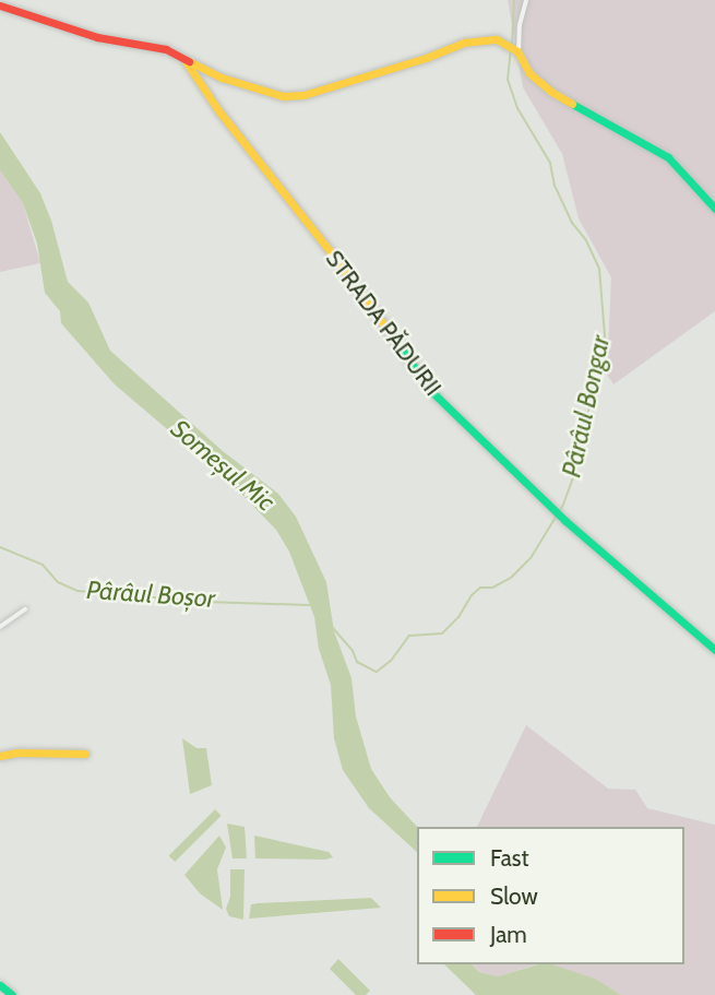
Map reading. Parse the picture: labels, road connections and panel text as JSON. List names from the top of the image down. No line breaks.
{"streets":{"street":["STRADA PĂDURII"]},"water":["Pârâul Bongar","Someșul Mic","Pârâul Boșor"],"legend":["Fast","Slow","Jam"]}
